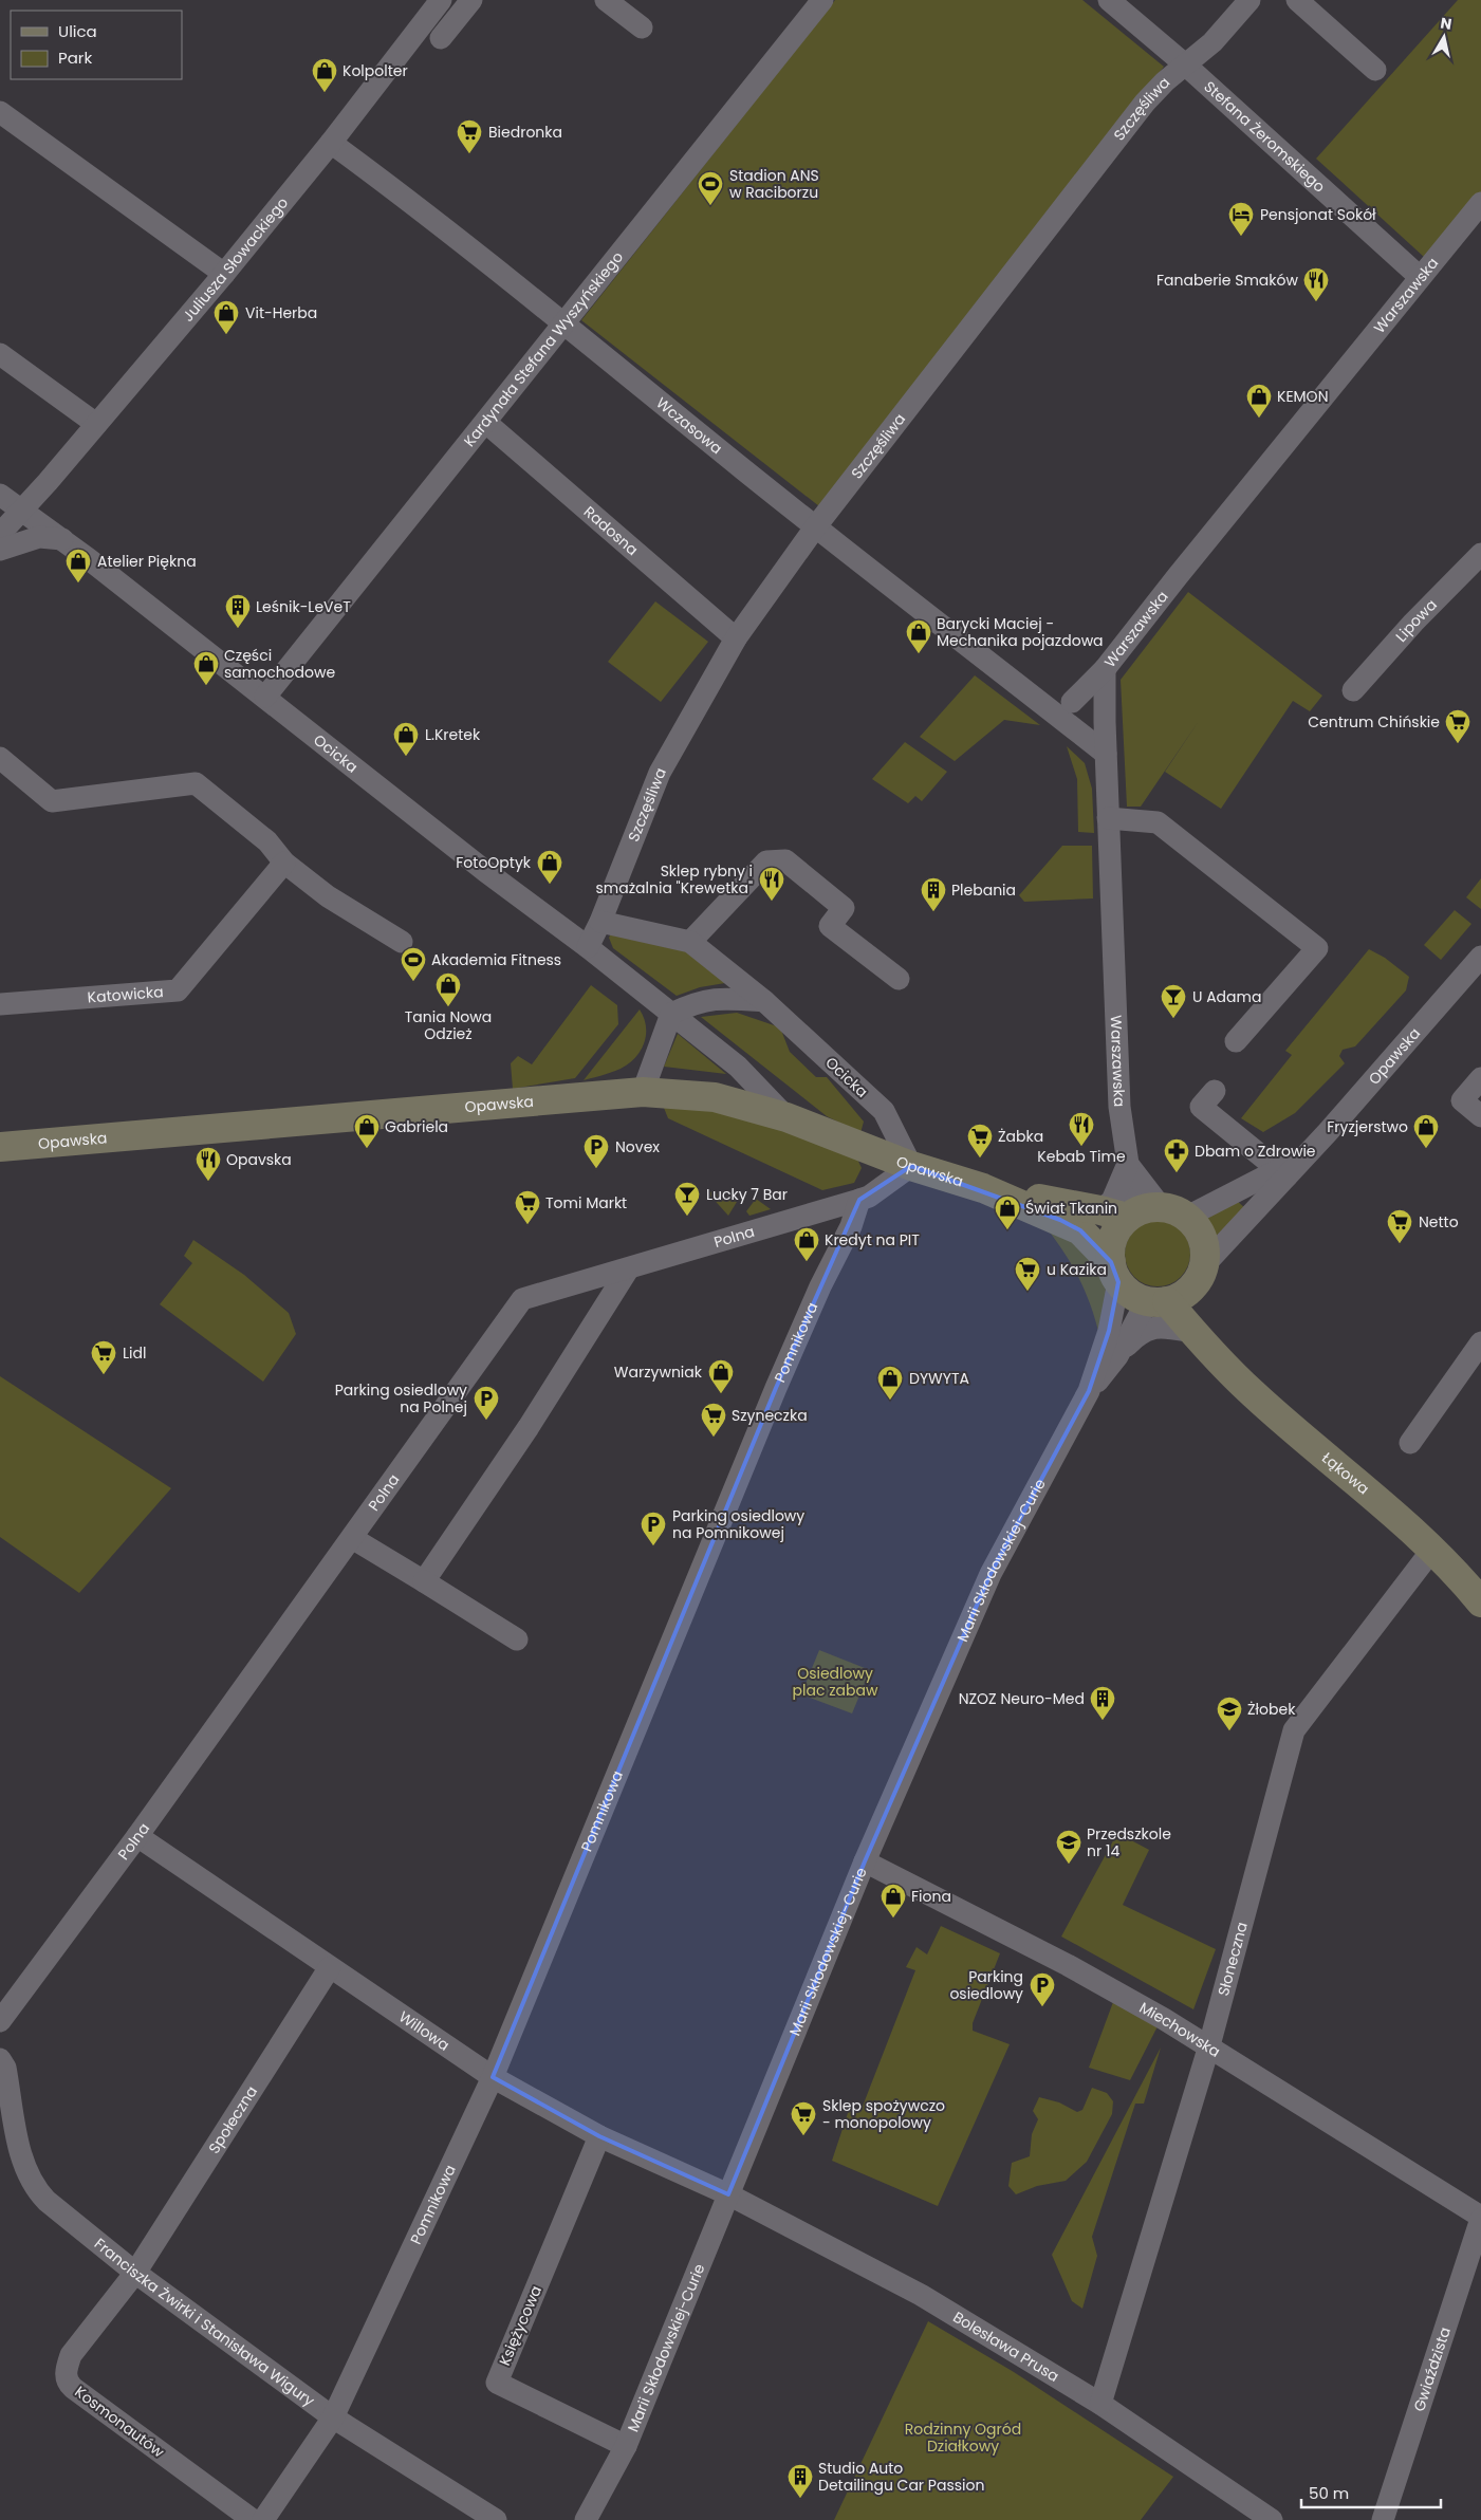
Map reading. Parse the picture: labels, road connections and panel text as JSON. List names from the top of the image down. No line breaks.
{"streets":{"main road":["Opawska","Łąkowa"],"street":["Szczęśliwa","Stefana Żeromskiego","Juliusza Słowackiego","Warszawska","Kardynała Stefana Wyszyńskiego","Wczasowa","Radosna","Lipowa","Ocicka","Katowicka","Polna","Pomnikowa","Marii Skłodowskiej-Curie","Słoneczna","Miechowska","Willowa","Społeczna","Franciszka Żwirki i Stanisława Wigury","Księżycowa","Bolesława Prusa","Gwiaździsta","Kosmonautów"]},"crossings":[["Szczęśliwa","Stefana Żeromskiego"],["Szczęśliwa","Wczasowa"],["Szczęśliwa","Radosna"],["Szczęśliwa","Ocicka"],["Stefana Żeromskiego","Warszawska"],["Juliusza Słowackiego","Wczasowa"],["Juliusza Słowackiego","Ocicka"],["Warszawska","Wczasowa"],["Warszawska","Opawska"],["Warszawska","Łąkowa"],["Warszawska","Marii Skłodowskiej-Curie"],["Kardynała Stefana Wyszyńskiego","Wczasowa"],["Kardynała Stefana Wyszyńskiego","Radosna"],["Kardynała Stefana Wyszyńskiego","Ocicka"],["Ocicka","Opawska"],["Ocicka","Polna"],["Opawska","Polna"],["Opawska","Łąkowa"],["Opawska","Marii Skłodowskiej-Curie"],["Polna","Pomnikowa"],["Polna","Willowa"],["Pomnikowa","Willowa"],["Pomnikowa","Franciszka Żwirki i Stanisława Wigury"],["Łąkowa","Marii Skłodowskiej-Curie"],["Łąkowa","Słoneczna"],["Marii Skłodowskiej-Curie","Miechowska"],["Marii Skłodowskiej-Curie","Willowa"],["Marii Skłodowskiej-Curie","Księżycowa"],["Marii Skłodowskiej-Curie","Bolesława Prusa"],["Słoneczna","Miechowska"],["Słoneczna","Bolesława Prusa"],["Miechowska","Gwiaździsta"],["Willowa","Społeczna"],["Willowa","Księżycowa"],["Willowa","Bolesława Prusa"],["Społeczna","Franciszka Żwirki i Stanisława Wigury"],["Społeczna","Kosmonautów"],["Franciszka Żwirki i Stanisława Wigury","Kosmonautów"]],"parks":["Osiedlowy plac zabaw","Rodzinny Ogród Działkowy"],"places":{"shop":["Kolpolter","Vit-Herba","KEMON","Atelier Piękna","Barycki Maciej - Mechanika pojazdowa","Części samochodowe","L.Kretek","FotoOptyk","Tania Nowa Odzież","Gabriela","Fryzjerstwo","Świat Tkanin","Kredyt na PIT","Warzywniak","DYWYTA","Fiona"],"supermarket":["Biedronka","Centrum Chińskie","Żabka","Tomi Markt","Netto","u Kazika","Lidl","Szyneczka","Sklep spożywczo - monopolowy"],"sports":["Stadion ANS w Raciborzu","Akademia Fitness"],"hotel":["Pensjonat Sokół"],"restaurant":["Fanaberie Smaków","Sklep rybny i smażalnia \"Krewetka\"","Kebab Time","Opavska"],"building":["Leśnik-LeVeT","Plebania","NZOZ Neuro-Med","Studio Auto Detailingu Car Passion"],"bar":["U Adama","Lucky 7 Bar"],"parking":["Novex","Parking osiedlowy na Polnej","Parking osiedlowy na Pomnikowej","Parking osiedlowy"],"pharmacy":["Dbam o Zdrowie"],"school or university":["Żłobek","Przedszkole nr 14"]},"legend":["Ulica","Park"],"scale_bar":"50 m","north":"top"}
